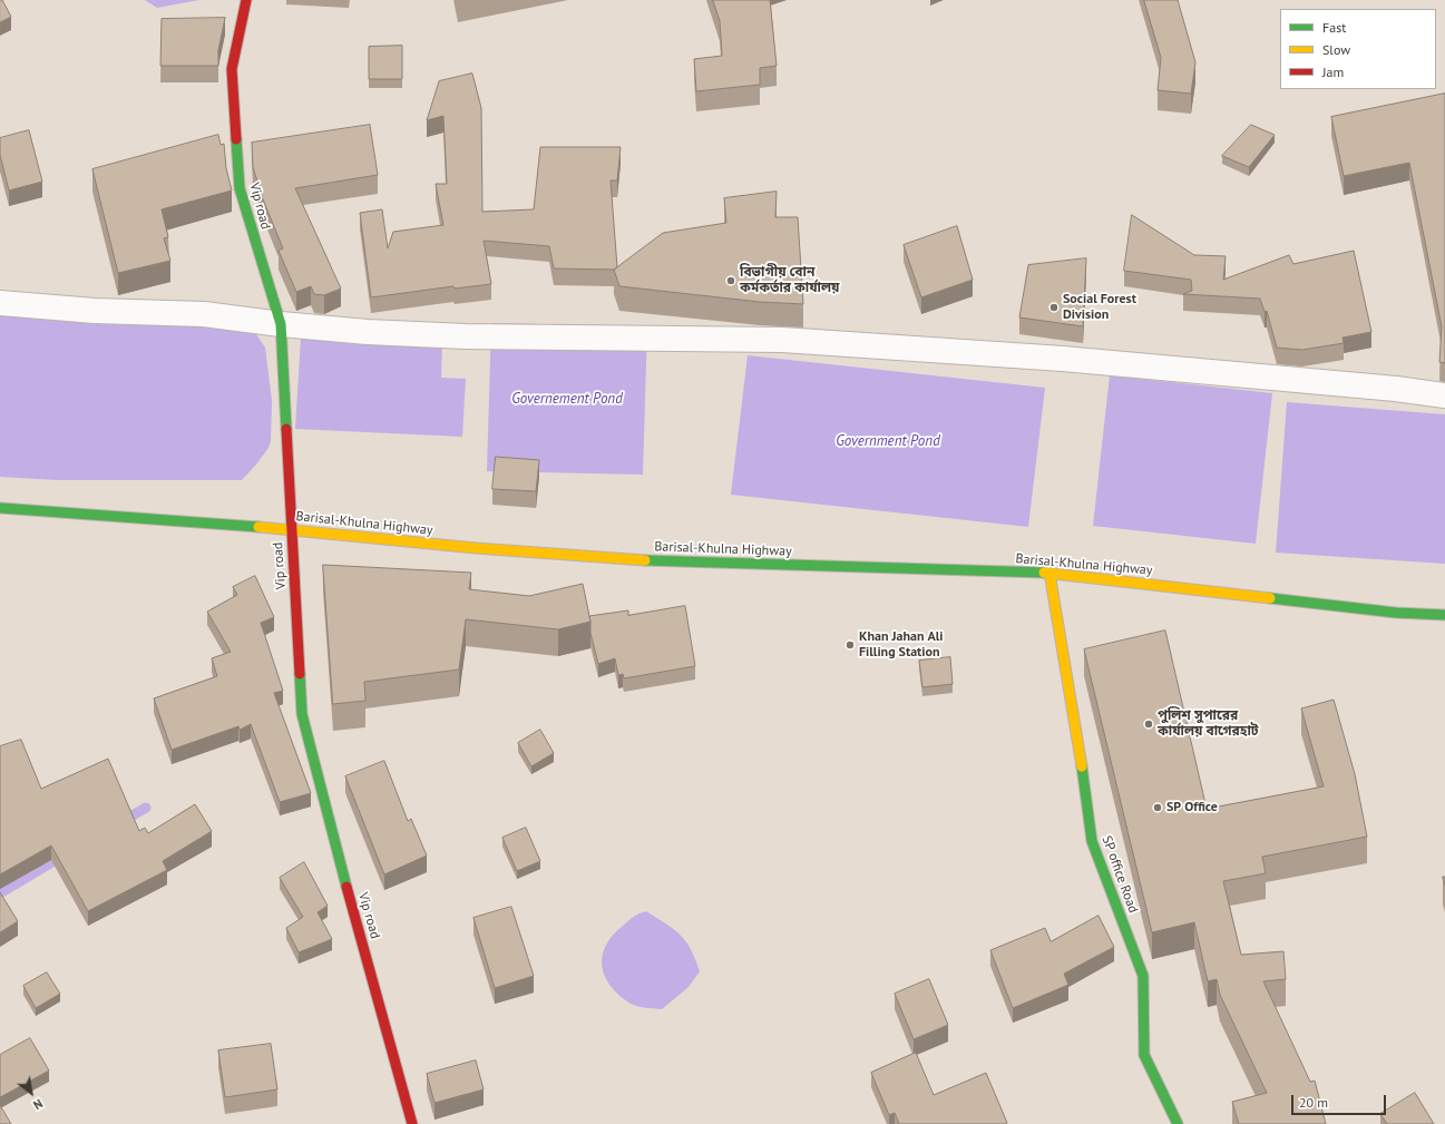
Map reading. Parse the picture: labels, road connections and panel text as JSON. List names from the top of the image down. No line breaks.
{"streets":{"main road":["Vip road","Barisal-Khulna Highway","SP office Road"]},"crossings":[["Vip road","Barisal-Khulna Highway"],["Barisal-Khulna Highway","SP office Road"]],"water":["Governement Pond","Government Pond"],"places":["বিভাগীয় বোন কর্মকর্তার কার্যালয়","Social Forest Division","Khan Jahan Ali Filling Station","পুলিশ সুপারের কার্যালয় বাগেরহাট","SP Office"],"legend":["Fast","Slow","Jam"],"scale_bar":"20 m","north":"bottom right"}
